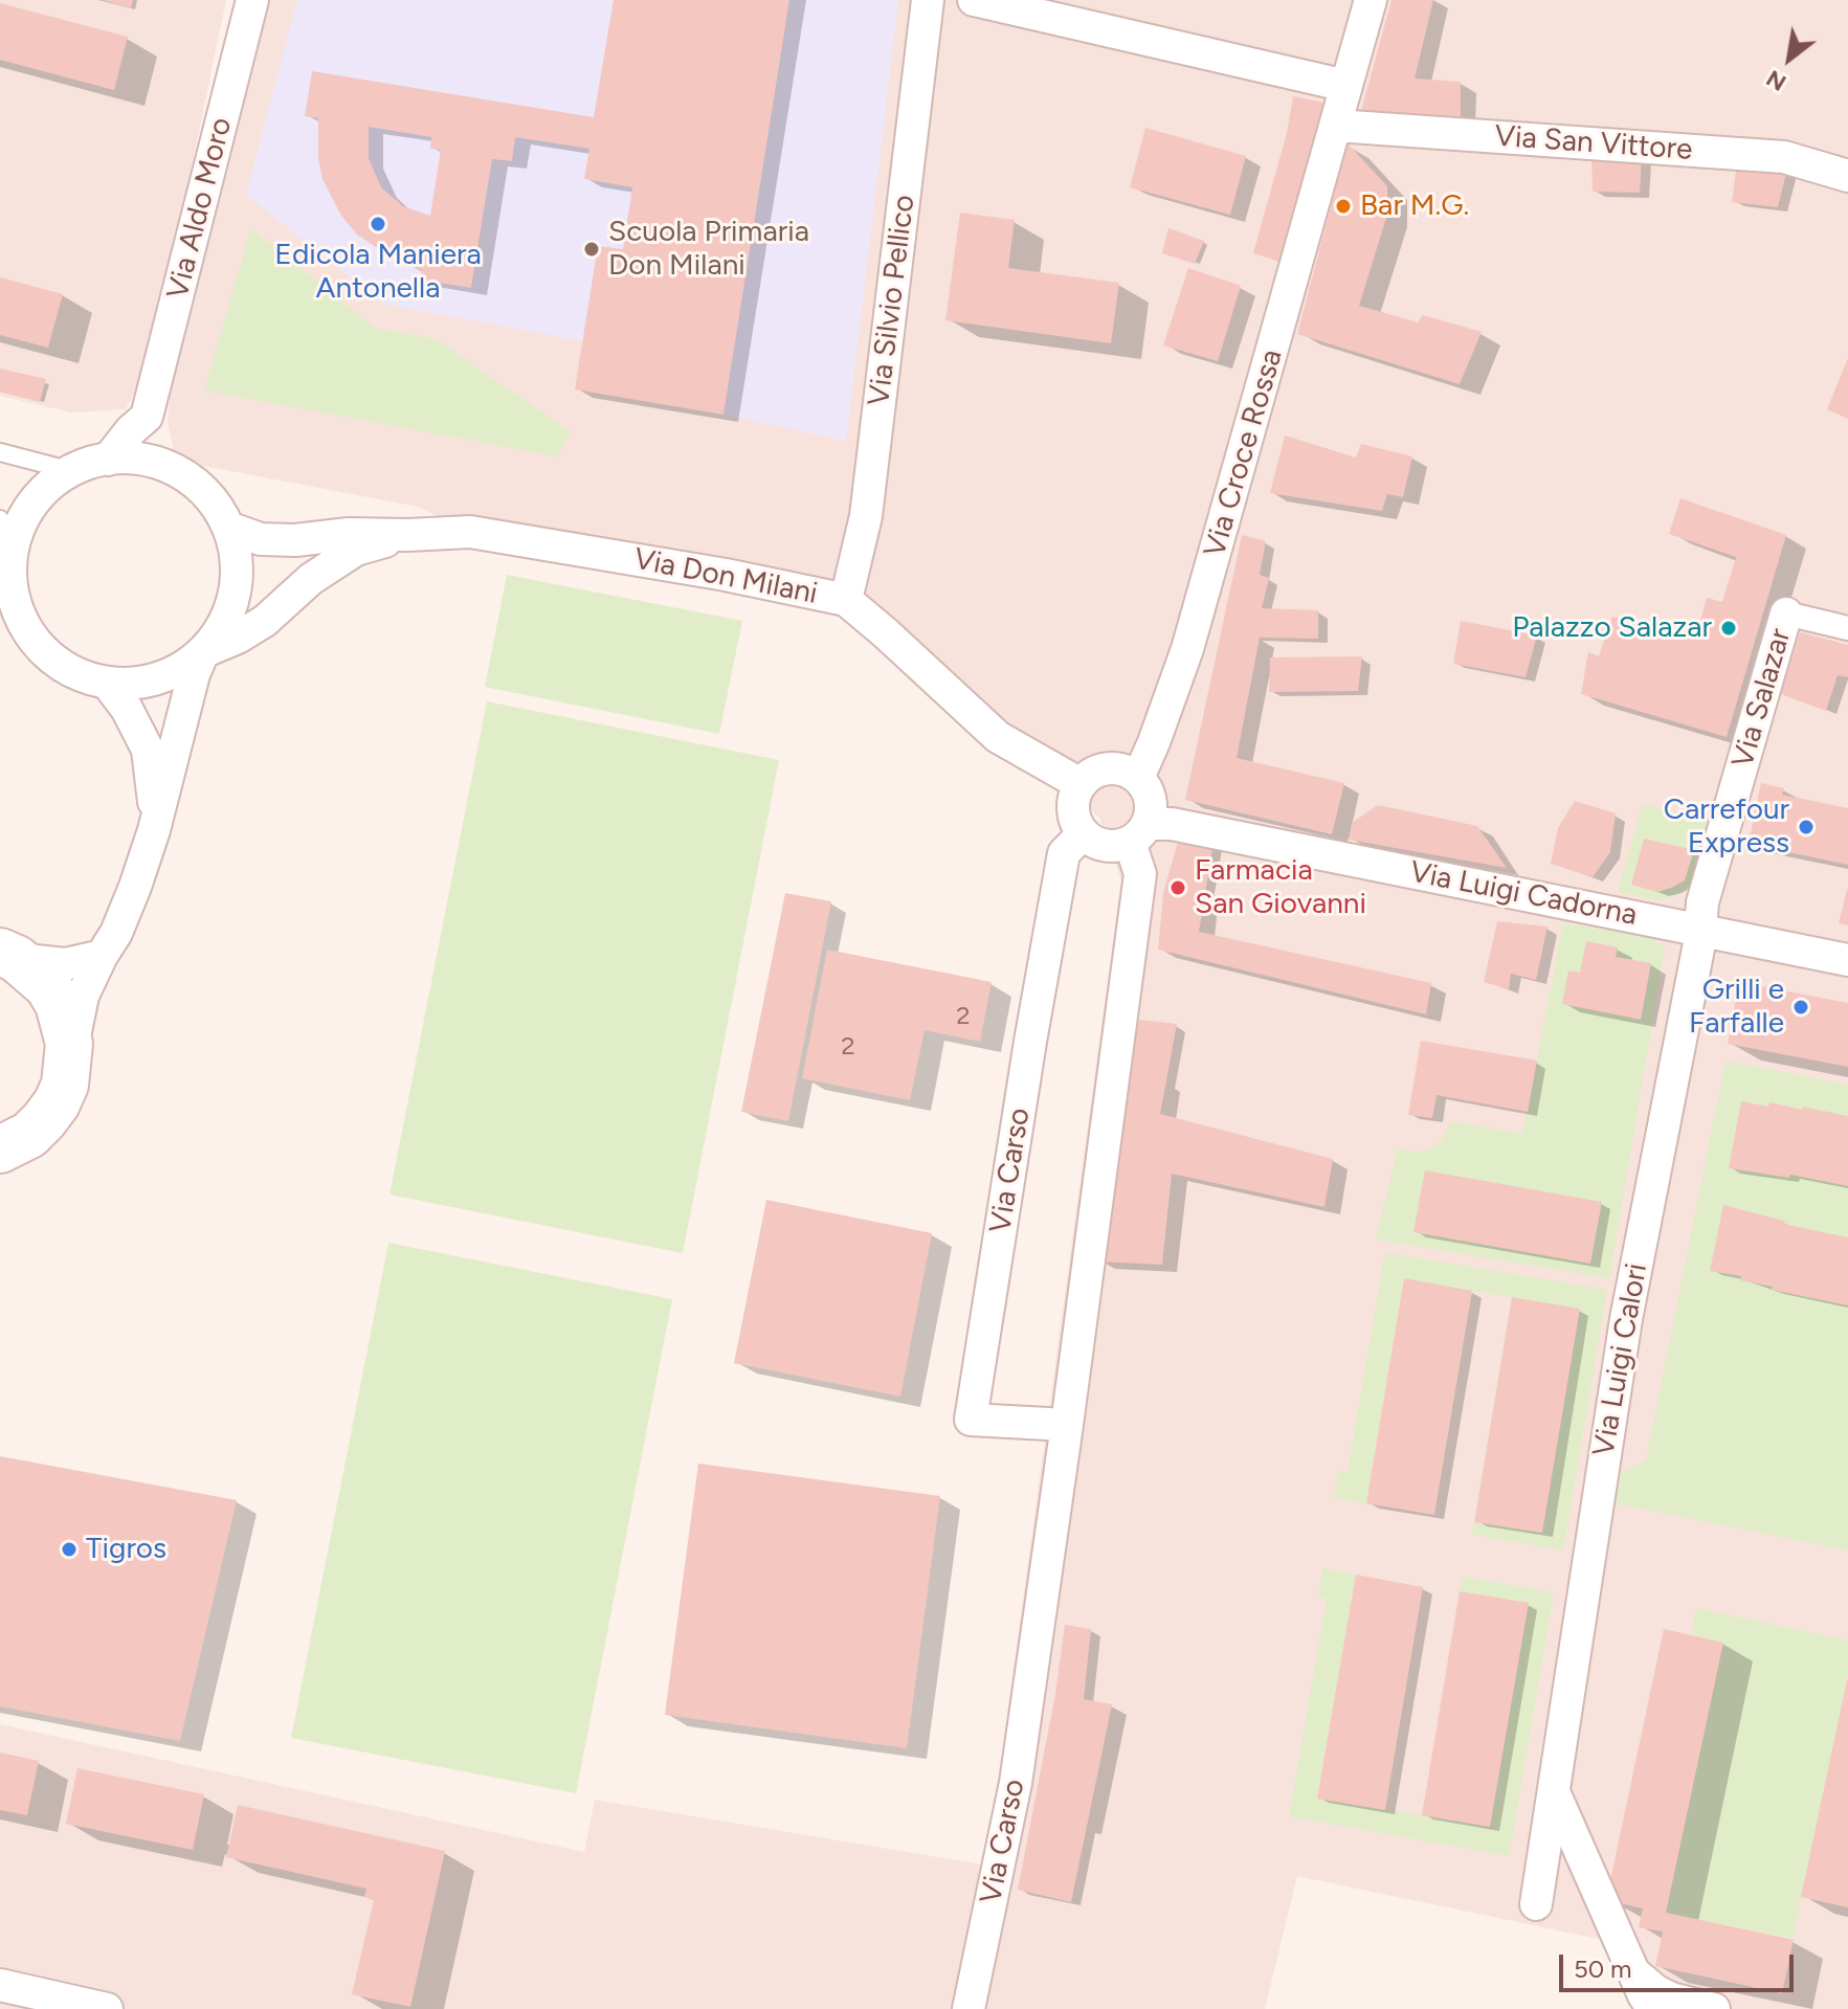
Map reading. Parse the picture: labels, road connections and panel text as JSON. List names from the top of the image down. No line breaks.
{"streets":{"street":["Via San Vittore","Via Aldo Moro","Via Silvio Pellico","Via Croce Rossa","Via Don Milani","Via Salazar","Via Luigi Cadorna","Via Carso","Via Luigi Calori"]},"crossings":[["Via San Vittore","Via Croce Rossa"],["Via Aldo Moro","Via Don Milani"],["Via Silvio Pellico","Via Don Milani"],["Via Croce Rossa","Via Don Milani"],["Via Croce Rossa","Via Luigi Cadorna"],["Via Croce Rossa","Via Carso"],["Via Don Milani","Via Luigi Cadorna"],["Via Don Milani","Via Carso"],["Via Salazar","Via Luigi Cadorna"],["Via Salazar","Via Luigi Calori"],["Via Luigi Cadorna","Via Carso"],["Via Luigi Cadorna","Via Luigi Calori"]],"places":["Bar M.G.","Edicola Maniera Antonella","Scuola Primaria Don Milani","Palazzo Salazar","Carrefour Express","Farmacia San Giovanni","Grilli e Farfalle","Tigros"],"house_numbers":["2","2"],"scale_bar":"50 m","north":"bottom left"}
